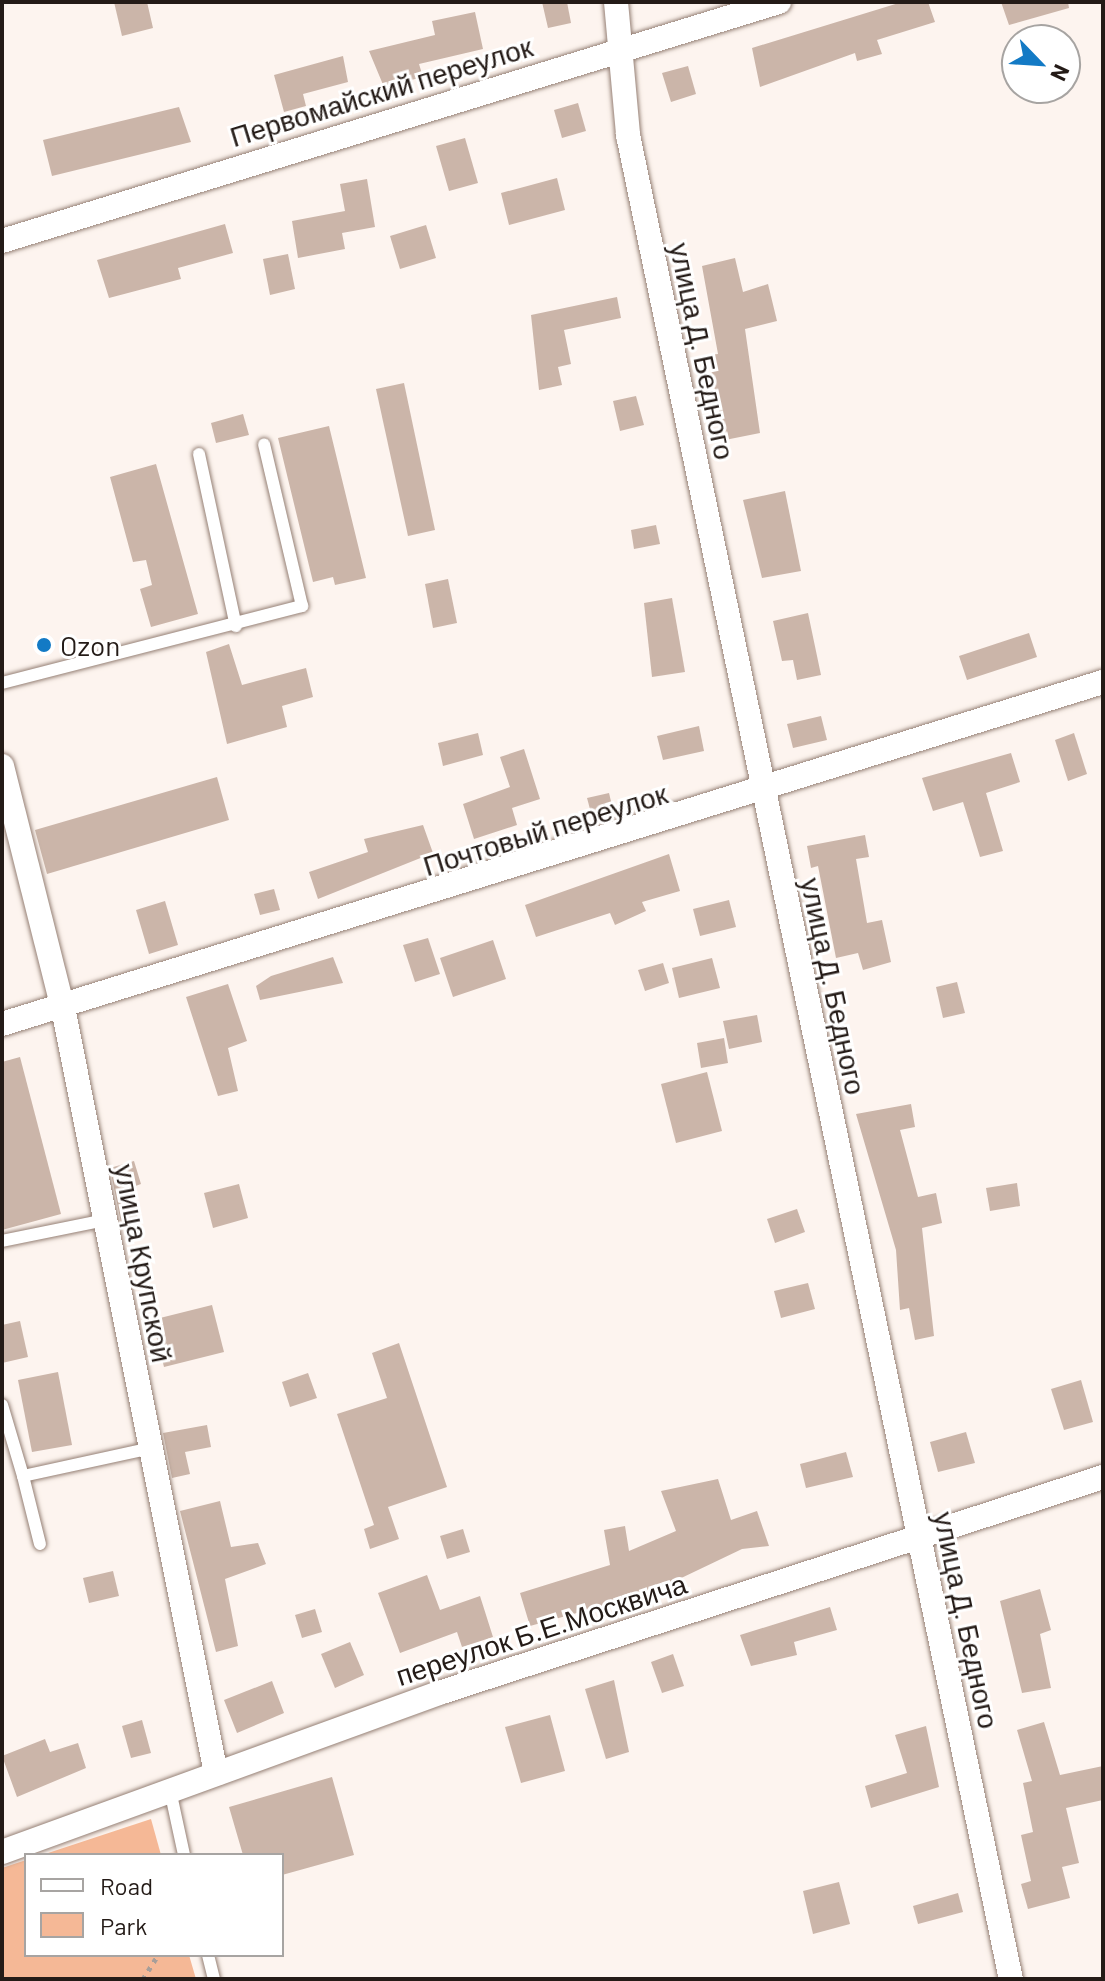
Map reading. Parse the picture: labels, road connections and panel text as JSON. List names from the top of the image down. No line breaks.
{"streets":{"street":["Первомайский переулок","улица Д. Бедного","Почтовый переулок","улица Крупской","переулок Б.Е.Москвича"]},"crossings":[["Первомайский переулок","улица Д. Бедного"],["улица Д. Бедного","Почтовый переулок"],["улица Д. Бедного","переулок Б.Е.Москвича"],["Почтовый переулок","улица Крупской"],["улица Крупской","переулок Б.Е.Москвича"]],"places":["Ozon"],"legend":["Road","Park"],"north":"bottom right"}
